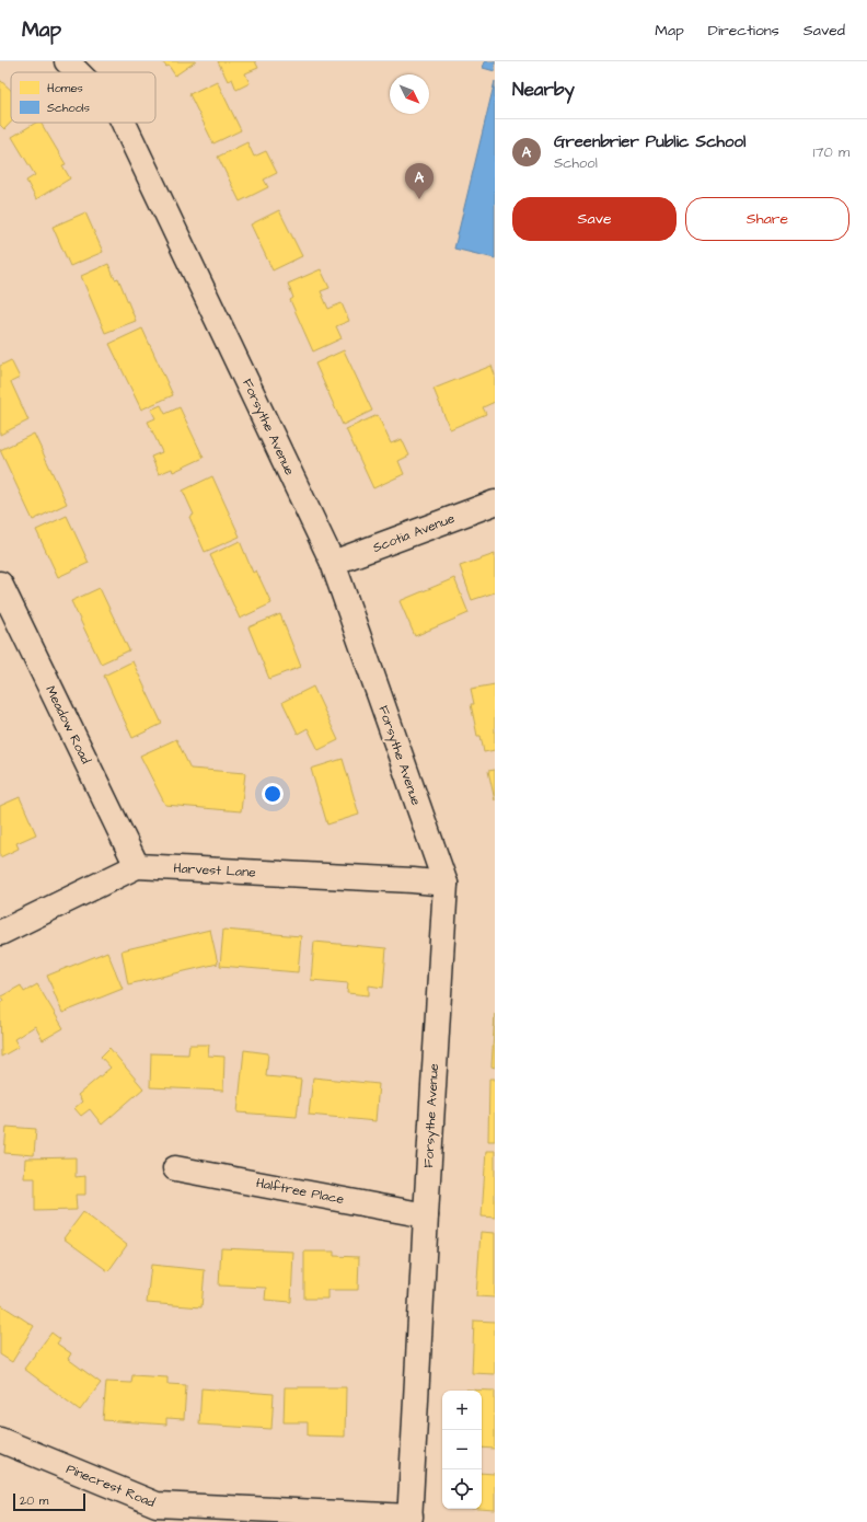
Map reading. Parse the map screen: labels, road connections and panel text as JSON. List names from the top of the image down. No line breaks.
{"streets":{"street":["Forsythe Avenue","Scotia Avenue","Meadow Road","Harvest Lane","Halftree Place","Pinecrest Road"]},"crossings":[["Forsythe Avenue","Scotia Avenue"],["Forsythe Avenue","Harvest Lane"],["Forsythe Avenue","Halftree Place"],["Forsythe Avenue","Pinecrest Road"],["Meadow Road","Harvest Lane"]],"legend":["Homes","Schools"],"scale_bar":"20 m","north":"bottom right","page":{"header":"Map","nav":["Map","Directions","Saved"],"heading":"Nearby","list":[{"mark":"A","name":"Greenbrier Public School","note":"School","value":"170 m"}],"pins":"A","buttons":["Save","Share"],"map_buttons":["+","−"],"scale":"20 m"}}
